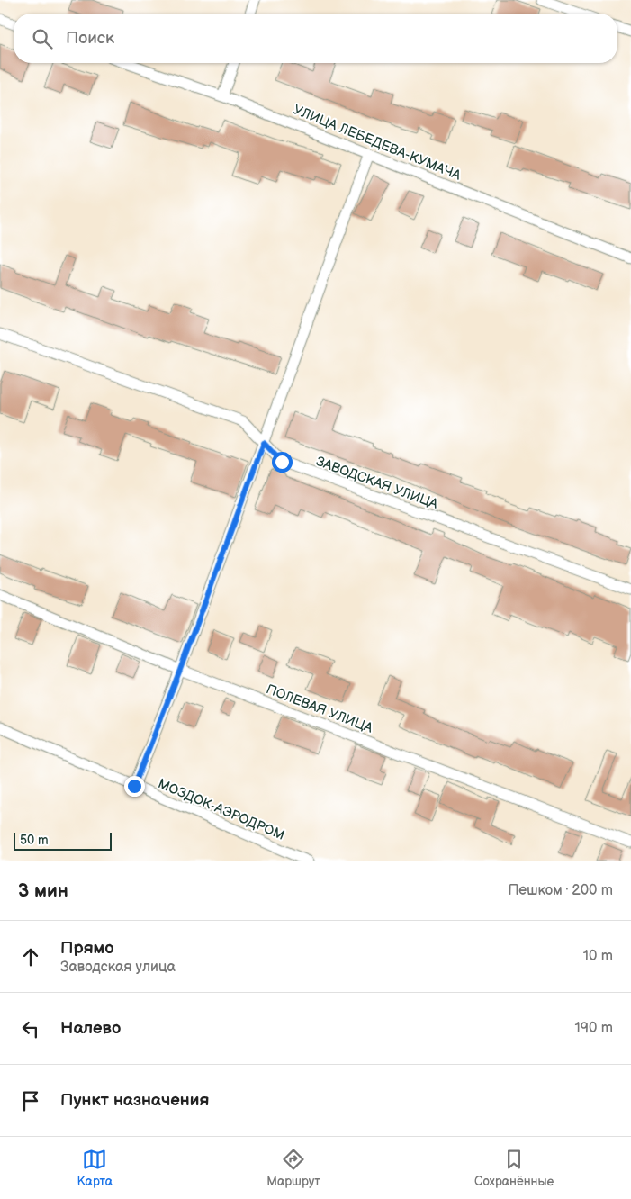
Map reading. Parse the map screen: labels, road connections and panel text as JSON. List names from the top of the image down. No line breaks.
{"streets":{"street":["УЛИЦА ЛЕБЕДЕВА-КУМАЧА","ЗАВОДСКАЯ УЛИЦА","ПОЛЕВАЯ УЛИЦА","МОЗДОК-АЭРОДРОМ"]},"scale_bar":"50 m","page":{"search":"Поиск","scale":"50 m","heading":["3 мин","Пешком · 200 m"],"list":[["Прямо","Заводская улица","10 m"],["Налево","190 m"],"Пункт назначения"],"nav":["Карта","Маршрут","Сохранённые"]}}
